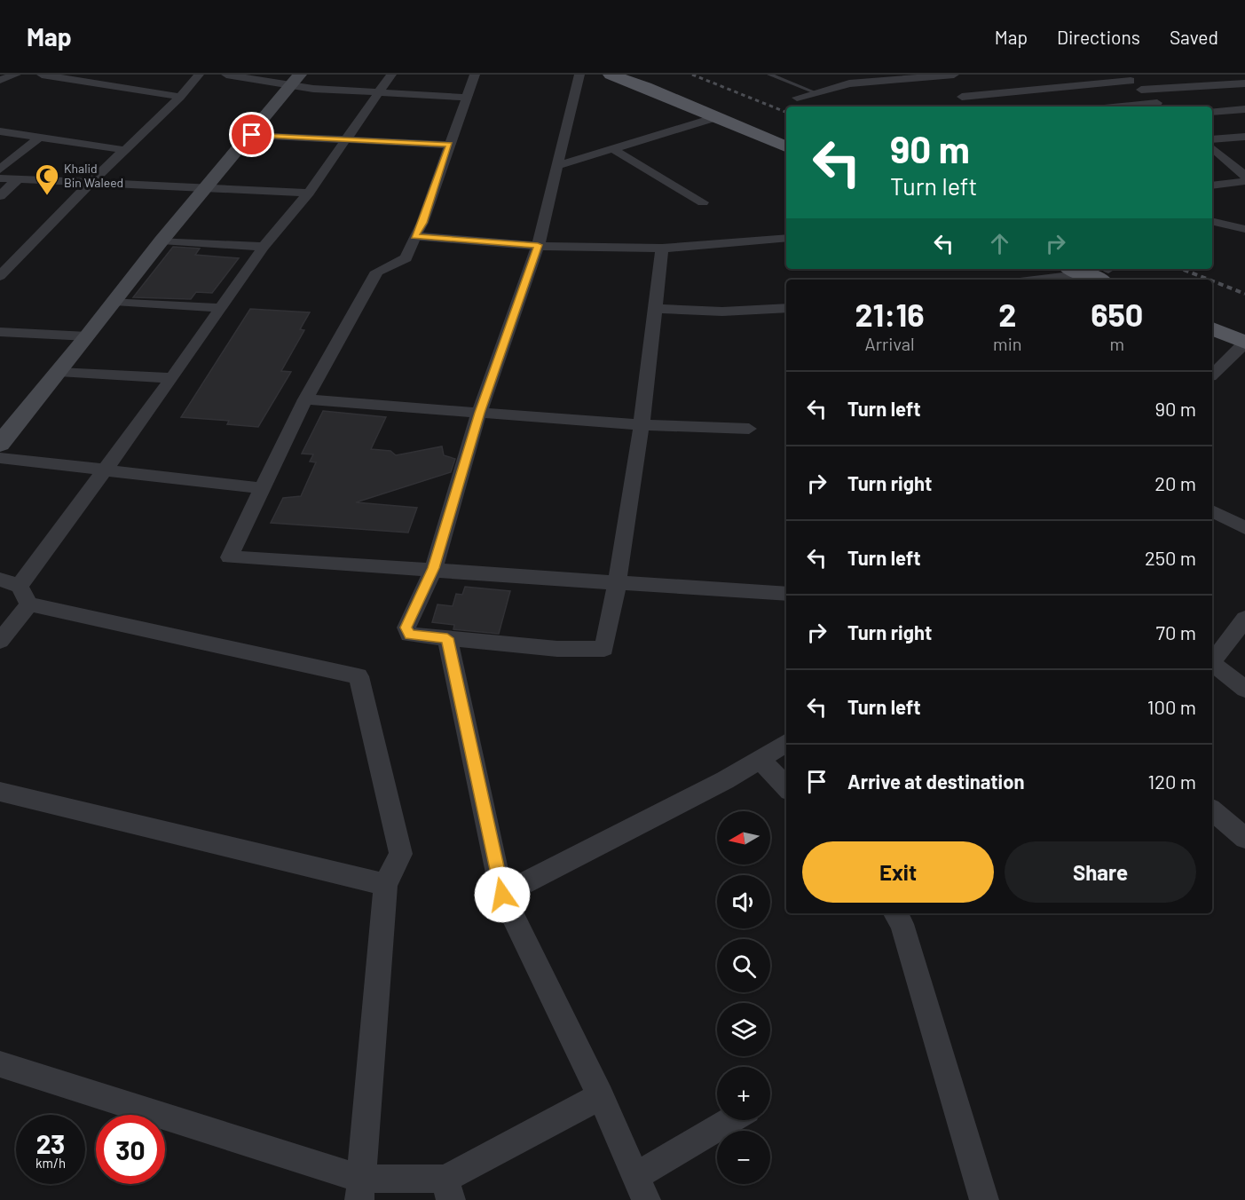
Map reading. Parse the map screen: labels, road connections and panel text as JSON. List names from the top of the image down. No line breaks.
{"places":{"mosque":["Khalid Bin Waleed"]},"north":"left","page":{"header":"Map","nav":["Map","Directions","Saved"],"turn":["90 m","Turn left"],"eta":["21:16","Arrival","2","min","650","m"],"list":[{"name":"Turn left","value":"90 m"},{"name":"Turn right","value":"20 m"},{"name":"Turn left","value":"250 m"},{"name":"Turn right","value":"70 m"},{"name":"Turn left","value":"100 m"},{"name":"Arrive at destination","value":"120 m"}],"map_buttons":["+","−"],"buttons":["Exit","Share"],"speed":"23 km/h","limit":"30"}}
